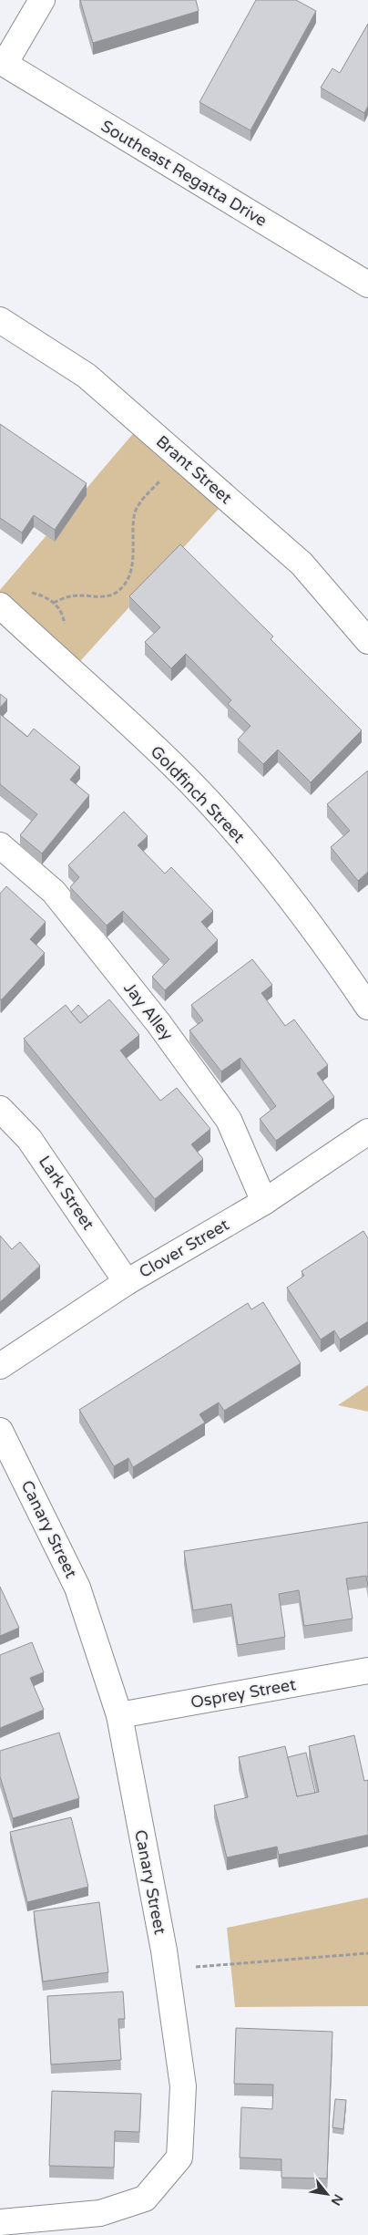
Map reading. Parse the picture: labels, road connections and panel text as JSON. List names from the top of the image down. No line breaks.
{"streets":{"street":["Southeast Regatta Drive","Brant Street","Goldfinch Street","Jay Alley","Lark Street","Clover Street","Canary Street","Osprey Street"]},"crossings":[["Jay Alley","Clover Street"],["Lark Street","Clover Street"],["Canary Street","Osprey Street"]],"north":"bottom right"}
